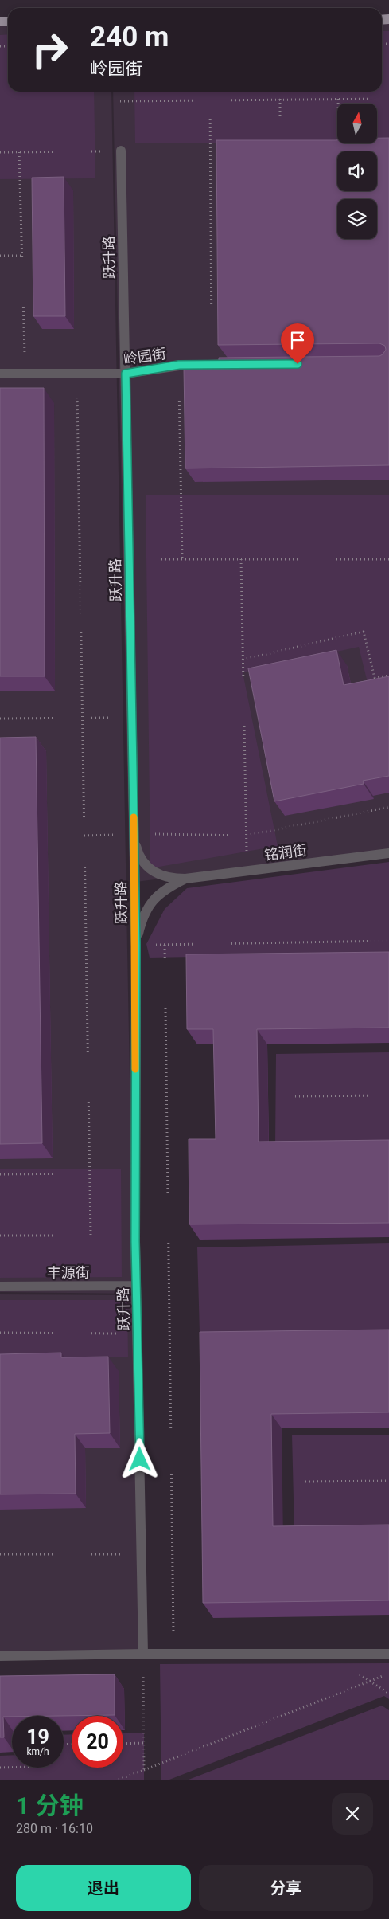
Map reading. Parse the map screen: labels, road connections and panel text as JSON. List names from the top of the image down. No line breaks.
{"streets":{"street":["跃升路","岭园街","铭润街","丰源街"]},"crossings":[["跃升路","岭园街"],["跃升路","铭润街"],["跃升路","丰源街"]],"north":"top","page":{"turn":["240 m","岭园街"],"speed":"19 km/h","limit":"20","heading":["1 分钟","280 m · 16:10"],"buttons":["退出","分享"]}}
